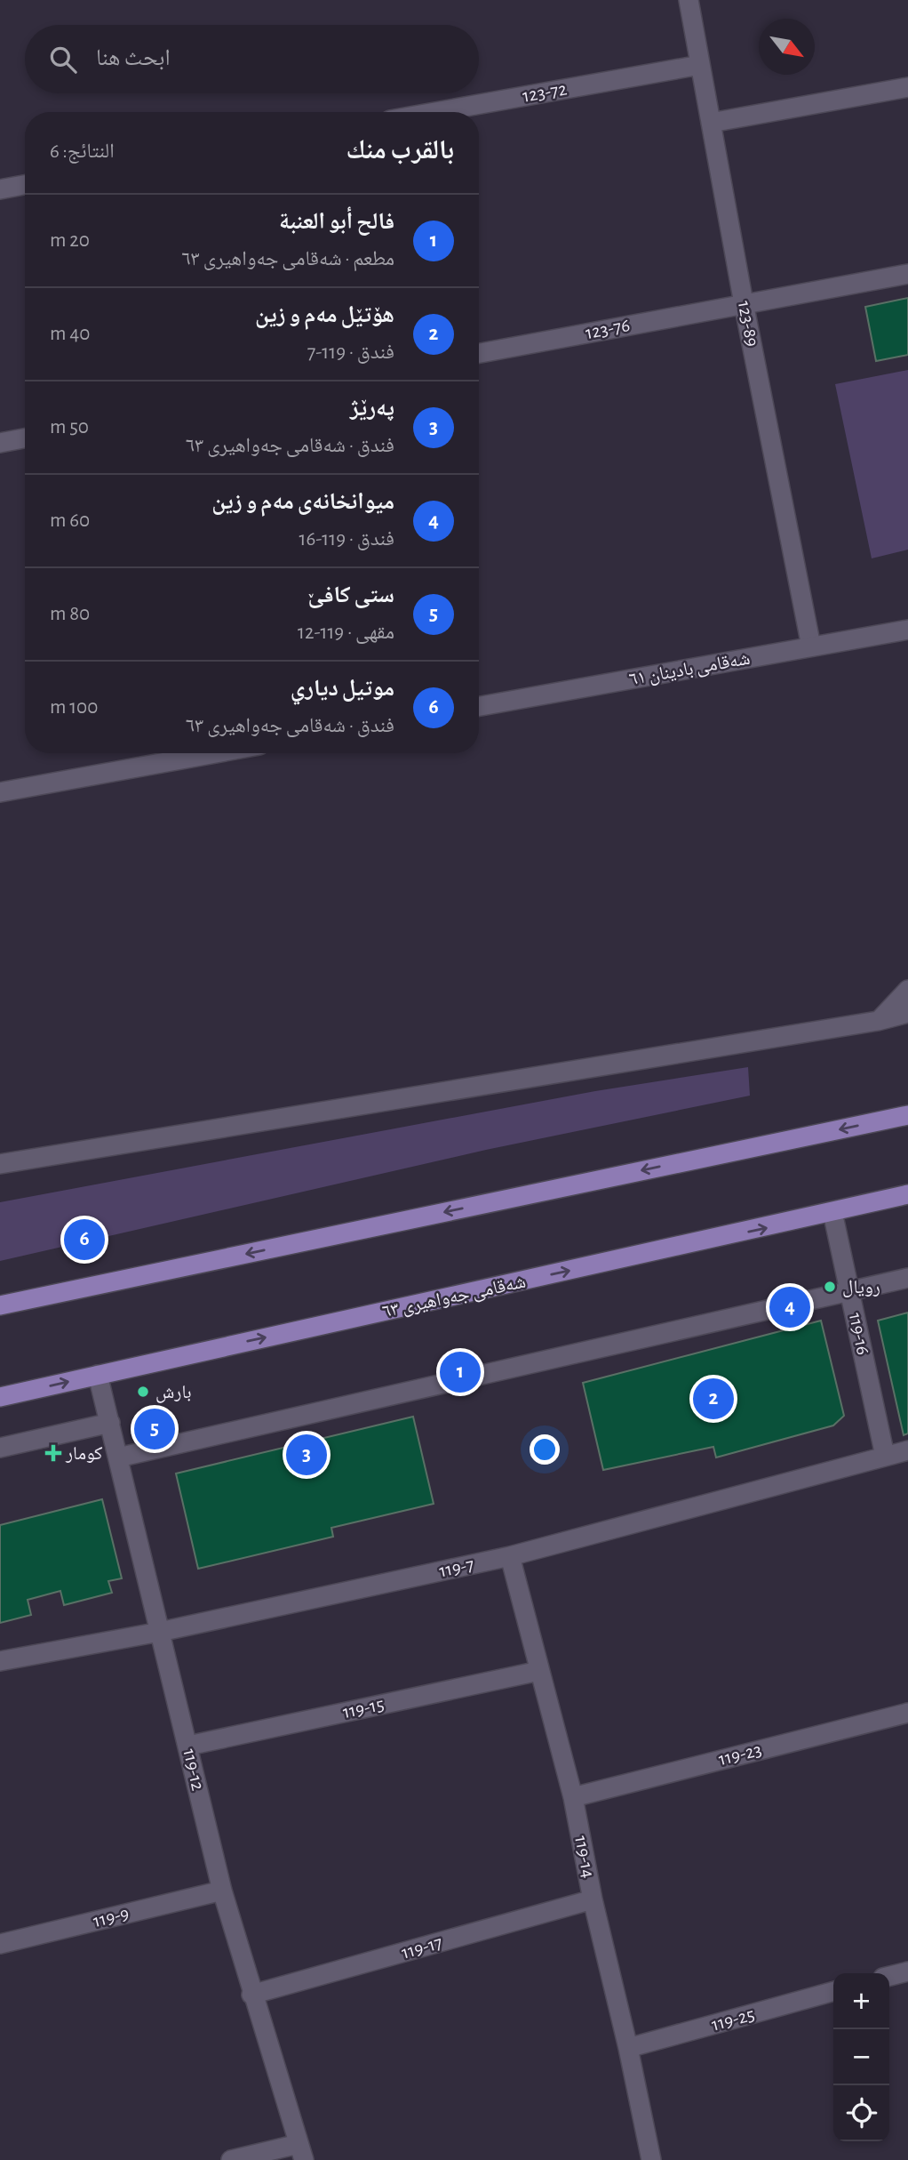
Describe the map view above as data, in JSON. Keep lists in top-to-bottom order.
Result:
{
  "streets": {
    "main road": ["شەقامی جەواهیری ٦٣"],
    "street": [
      "123-72",
      "123-89",
      "123-76",
      "شەقامی بادینان ٦١",
      "119-16",
      "119-7",
      "119-15",
      "119-23",
      "119-12",
      "119-14",
      "119-9",
      "119-17",
      "119-25"
    ]
  },
  "crossings": [
    ["123-72", "123-89"],
    ["123-89", "123-76"],
    ["123-89", "شەقامی بادینان ٦١"],
    ["شەقامی جەواهیری ٦٣", "119-16"],
    ["شەقامی جەواهیری ٦٣", "119-12"],
    ["119-16", "119-7"],
    ["119-7", "119-12"],
    ["119-7", "119-14"],
    ["119-15", "119-12"],
    ["119-15", "119-14"],
    ["119-23", "119-14"],
    ["119-12", "119-9"],
    ["119-12", "119-17"],
    ["119-14", "119-17"],
    ["119-14", "119-25"]
  ],
  "places": {
    "other": ["رویال", "بارش"],
    "health": ["کومار"]
  },
  "north": "bottom right",
  "page": {
    "search": "ابحث هنا",
    "heading": ["بالقرب منك", "النتائج: 6"],
    "list": [
      {
        "mark": "1",
        "name": "فالح أبو العنبة",
        "note": "مطعم · شەقامی جەواهیری ٦٣",
        "value": "20 m"
      },
      {
        "mark": "2",
        "name": "هۆتێل مەم و زین",
        "note": "فندق · 119-7",
        "value": "40 m"
      },
      {
        "mark": "3",
        "name": "پەرێژ",
        "note": "فندق · شەقامی جەواهیری ٦٣",
        "value": "50 m"
      },
      {
        "mark": "4",
        "name": "میوانخانەی مەم و زین",
        "note": "فندق · 119-16",
        "value": "60 m"
      },
      {
        "mark": "5",
        "name": "ستی کافێ",
        "note": "مقهى · 119-12",
        "value": "80 m"
      },
      {
        "mark": "6",
        "name": "موتيل دياري",
        "note": "فندق · شەقامی جەواهیری ٦٣",
        "value": "100 m"
      }
    ],
    "pins": [
      "6",
      "4",
      "1",
      "2",
      "5",
      "3"
    ],
    "map_buttons": ["+", "−"]
  }
}
